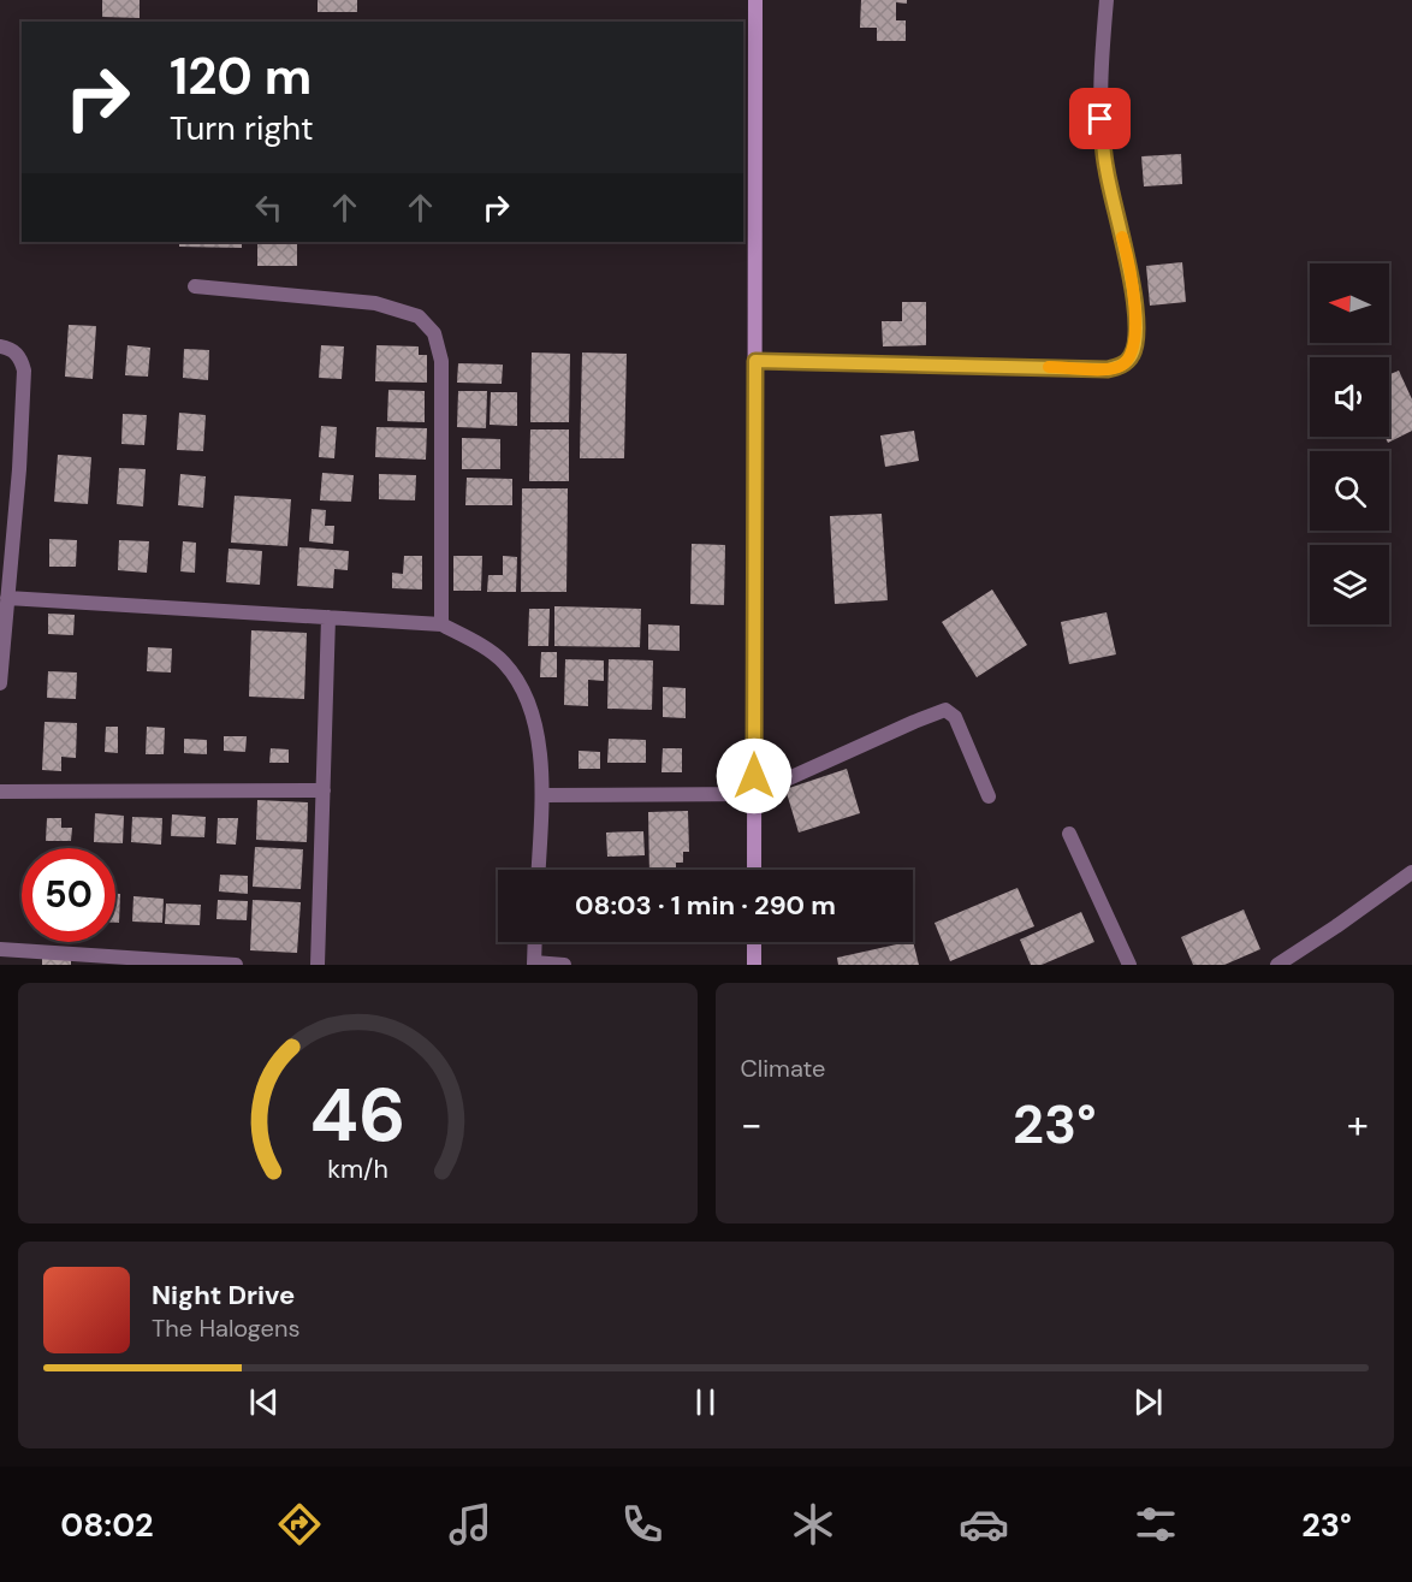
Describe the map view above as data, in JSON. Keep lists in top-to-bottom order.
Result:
{
  "north": "left",
  "page": {
    "turn": ["120 m", "Turn right"],
    "limit": "50",
    "trip": "08:03 · 1 min · 290 m",
    "tile": "Climate",
    "heat": ["−", "23°", "+"],
    "song": ["Night Drive", "The Halogens"],
    "tabs": ["08:02", "23°"],
    "gauge": ["46", "km/h"]
  }
}
